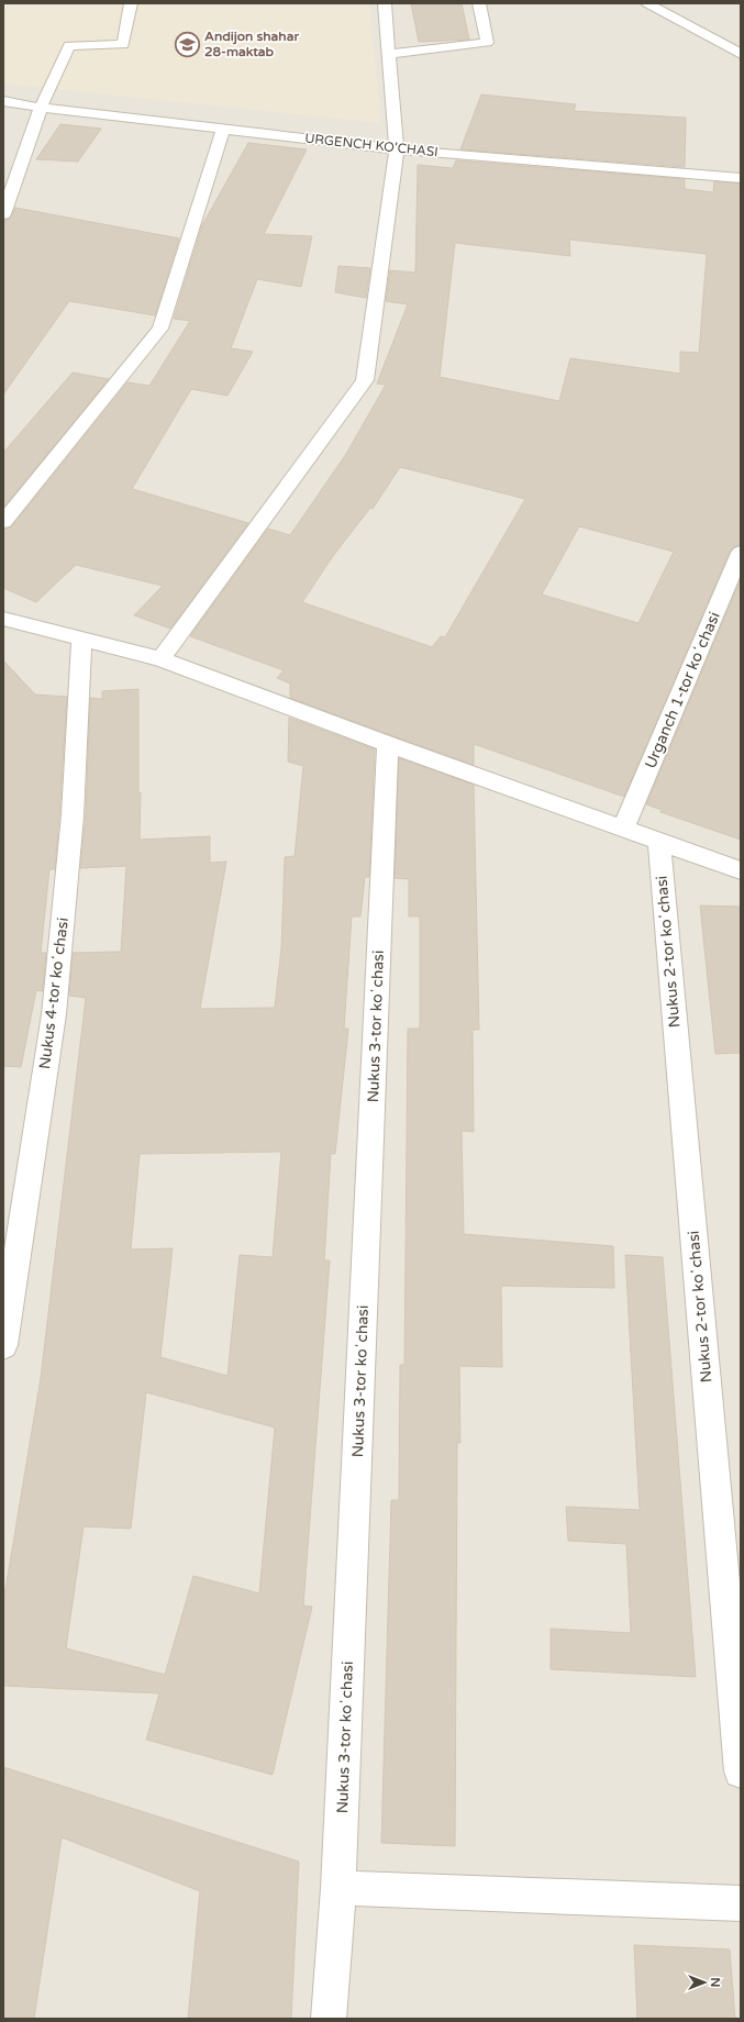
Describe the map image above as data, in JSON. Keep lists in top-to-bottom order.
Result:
{
  "streets": {
    "street": [
      "URGENCH KO'CHASI",
      "Urganch 1-tor koʻchasi",
      "Nukus 2-tor koʻchasi",
      "Nukus 4-tor koʻchasi",
      "Nukus 3-tor koʻchasi"
    ]
  },
  "places": {
    "school or university": ["Andijon shahar 28-maktab"]
  },
  "north": "right"
}
